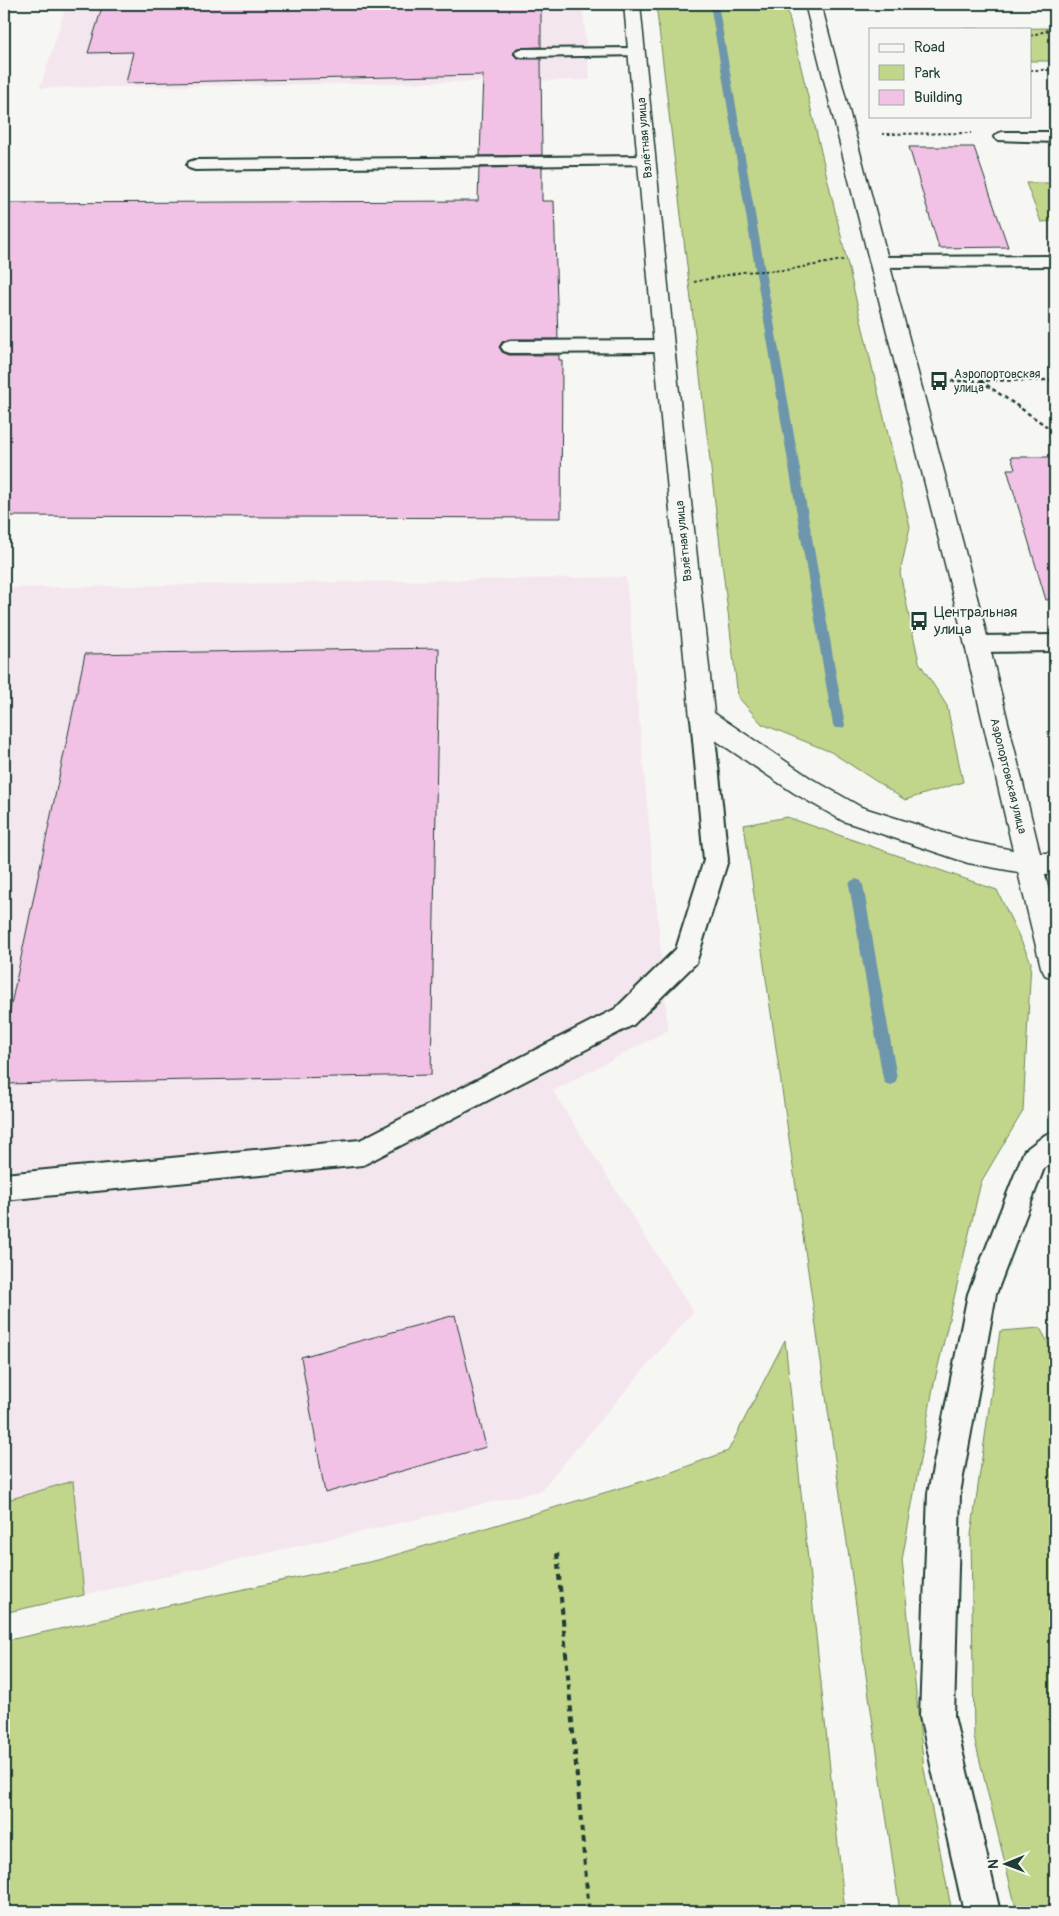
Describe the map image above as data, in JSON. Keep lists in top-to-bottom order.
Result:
{
  "streets": {
    "street": ["Взлётная улица", "Аэропортовская улица"]
  },
  "places": {
    "bus stop": ["Аэропортовская улица", "Центральная улица"]
  },
  "legend": ["Road", "Park", "Building"],
  "north": "left"
}
